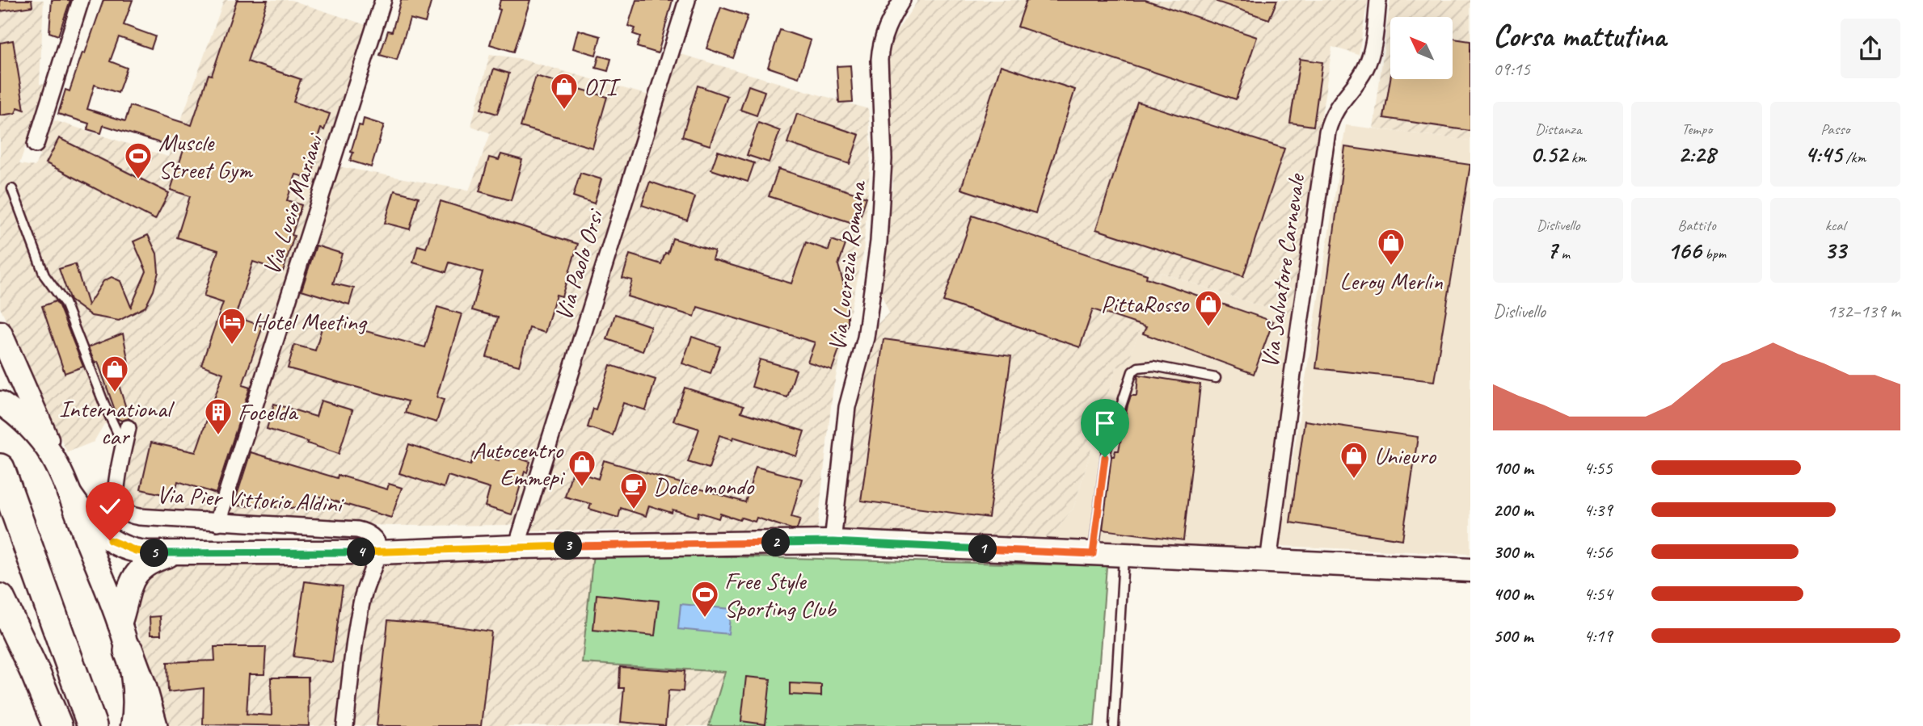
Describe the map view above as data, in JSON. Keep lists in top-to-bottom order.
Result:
{
  "streets": {
    "street": [
      "Via Lucio Mariani",
      "Via Paolo Orsi",
      "Via Lucrezia Romana",
      "Via Salvatore Carnevale",
      "Via Pier Vittorio Aldini"
    ]
  },
  "crossings": [
    ["Via Lucio Mariani", "Via Pier Vittorio Aldini"]
  ],
  "places": {
    "shop": [
      "OTI",
      "Leroy Merlin",
      "PittaRosso",
      "International car",
      "Unieuro",
      "Autocentro Emmepi"
    ],
    "sports": ["Muscle Street Gym", "Free Style Sporting Club"],
    "hotel": ["Hotel Meeting"],
    "building": ["Focelda"],
    "cafe": ["Dolce mondo"]
  },
  "north": "top left",
  "page": {
    "heading": ["Corsa mattutina", "09:15"],
    "stats": [
      ["Distanza", "0.52 km"],
      ["Tempo", "2:28"],
      ["Passo", "4:45 /km"],
      ["Dislivello", "7 m"],
      ["Battito", "166 bpm"],
      ["kcal", "33"]
    ],
    "chart": ["Dislivello", "132–139 m"],
    "list": [
      {
        "name": "100 m",
        "note": "4:55"
      },
      {
        "name": "200 m",
        "note": "4:39"
      },
      {
        "name": "300 m",
        "note": "4:56"
      },
      {
        "name": "400 m",
        "note": "4:54"
      },
      {
        "name": "500 m",
        "note": "4:19"
      }
    ],
    "pins": [
      "2",
      "3",
      "1",
      "4",
      "5"
    ]
  }
}
